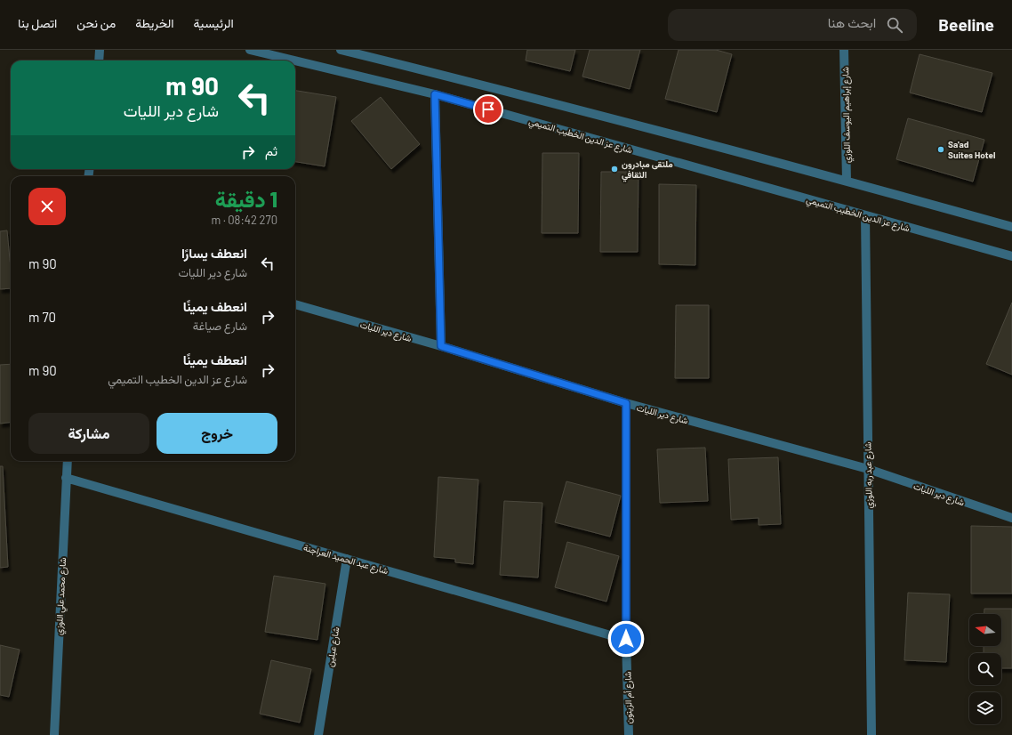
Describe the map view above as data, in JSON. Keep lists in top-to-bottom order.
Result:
{
  "streets": {
    "street": [
      "شارع إبراهيم اليوسف اللوزي",
      "شارع عز الدين الخطيب التميمي",
      "شارع دير الليات",
      "شارع عبد ربه اللوزي",
      "شارع عبد الحميد العراجنة",
      "شارع محمد علي اللوزي",
      "شارع عبلين",
      "شارع أم الزيتون"
    ]
  },
  "crossings": [
    ["شارع عز الدين الخطيب التميمي", "شارع عبد ربه اللوزي"],
    ["شارع دير الليات", "شارع عبد ربه اللوزي"],
    ["شارع دير الليات", "شارع أم الزيتون"],
    ["شارع عبد الحميد العراجنة", "شارع محمد علي اللوزي"],
    ["شارع عبد الحميد العراجنة", "شارع عبلين"],
    ["شارع عبد الحميد العراجنة", "شارع أم الزيتون"]
  ],
  "places": ["Sa'ad Suites Hotel", "ملتقى مبادرون الثقافي"],
  "north": "left",
  "page": {
    "header": "Beeline",
    "search": "ابحث هنا",
    "nav": [
      "الرئيسية",
      "الخريطة",
      "من نحن",
      "اتصل بنا"
    ],
    "turn": ["90 m", "شارع دير الليات"],
    "then": "ثم",
    "heading": ["1 دقيقة", "270 m · 08:42"],
    "list": [
      {
        "name": "انعطف يسارًا",
        "note": "شارع دير الليات",
        "value": "90 m"
      },
      {
        "name": "انعطف يمينًا",
        "note": "شارع صياغة",
        "value": "70 m"
      },
      {
        "name": "انعطف يمينًا",
        "note": "شارع عز الدين الخطيب التميمي",
        "value": "90 m"
      }
    ],
    "buttons": ["خروج", "مشاركة"]
  }
}
